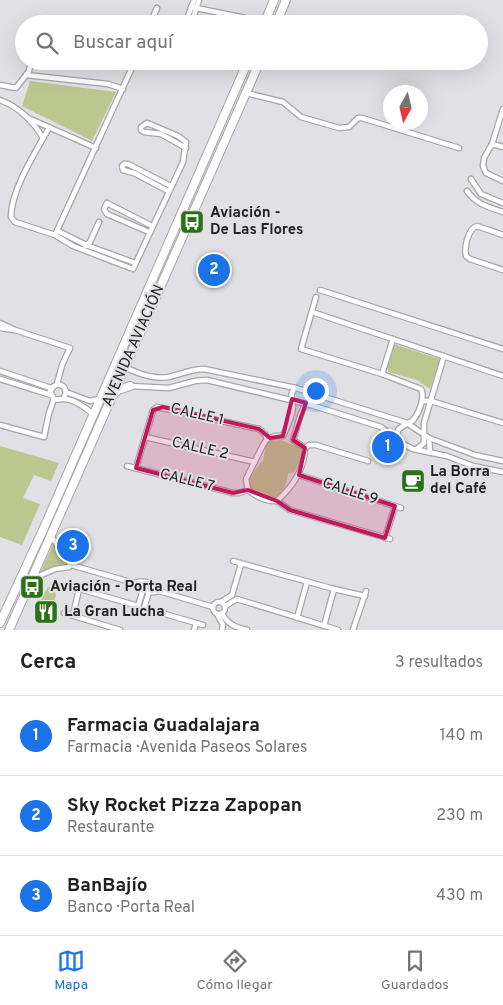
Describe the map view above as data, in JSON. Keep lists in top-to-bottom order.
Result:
{
  "streets": {
    "main road": ["AVENIDA AVIACIÓN"],
    "street": [
      "CALLE 1",
      "CALLE 2",
      "CALLE 7",
      "CALLE 9"
    ]
  },
  "crossings": [
    ["CALLE 1", "CALLE 2"],
    ["CALLE 1", "CALLE 7"]
  ],
  "places": {
    "bus stop": ["Aviación - De Las Flores", "Aviación - Porta Real"],
    "cafe": ["La Borra del Café"],
    "restaurant": ["La Gran Lucha"]
  },
  "north": "bottom",
  "page": {
    "search": "Buscar aquí",
    "pins": ["2", "1", "3"],
    "heading": ["Cerca", "3 resultados"],
    "list": [
      {
        "mark": "1",
        "name": "Farmacia Guadalajara",
        "note": "Farmacia · Avenida Paseos Solares",
        "value": "140 m"
      },
      {
        "mark": "2",
        "name": "Sky Rocket Pizza Zapopan",
        "note": "Restaurante",
        "value": "230 m"
      },
      {
        "mark": "3",
        "name": "BanBajío",
        "note": "Banco · Porta Real",
        "value": "430 m"
      }
    ],
    "nav": ["Mapa", "Cómo llegar", "Guardados"]
  }
}
